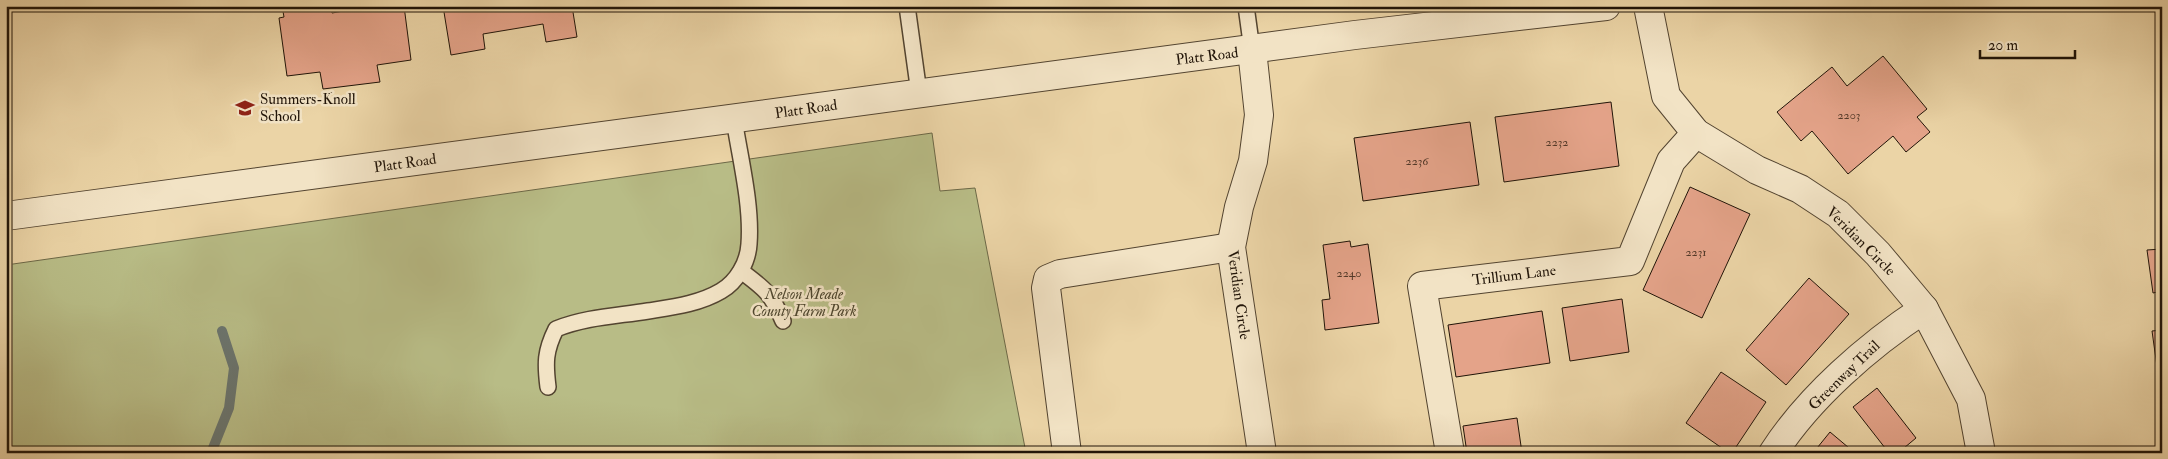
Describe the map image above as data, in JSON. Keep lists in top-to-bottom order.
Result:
{
  "streets": {
    "street": [
      "Platt Road",
      "Veridian Circle",
      "Trillium Lane",
      "Greenway Trail"
    ]
  },
  "crossings": [
    ["Platt Road", "Veridian Circle"],
    ["Veridian Circle", "Trillium Lane"],
    ["Veridian Circle", "Greenway Trail"]
  ],
  "parks": ["Nelson Meade County Farm Park"],
  "places": {
    "school or university": ["Summers-Knoll School"]
  },
  "house_numbers": [
    "2203",
    "2232",
    "2236",
    "2231",
    "2240"
  ],
  "scale_bar": "20 m"
}
